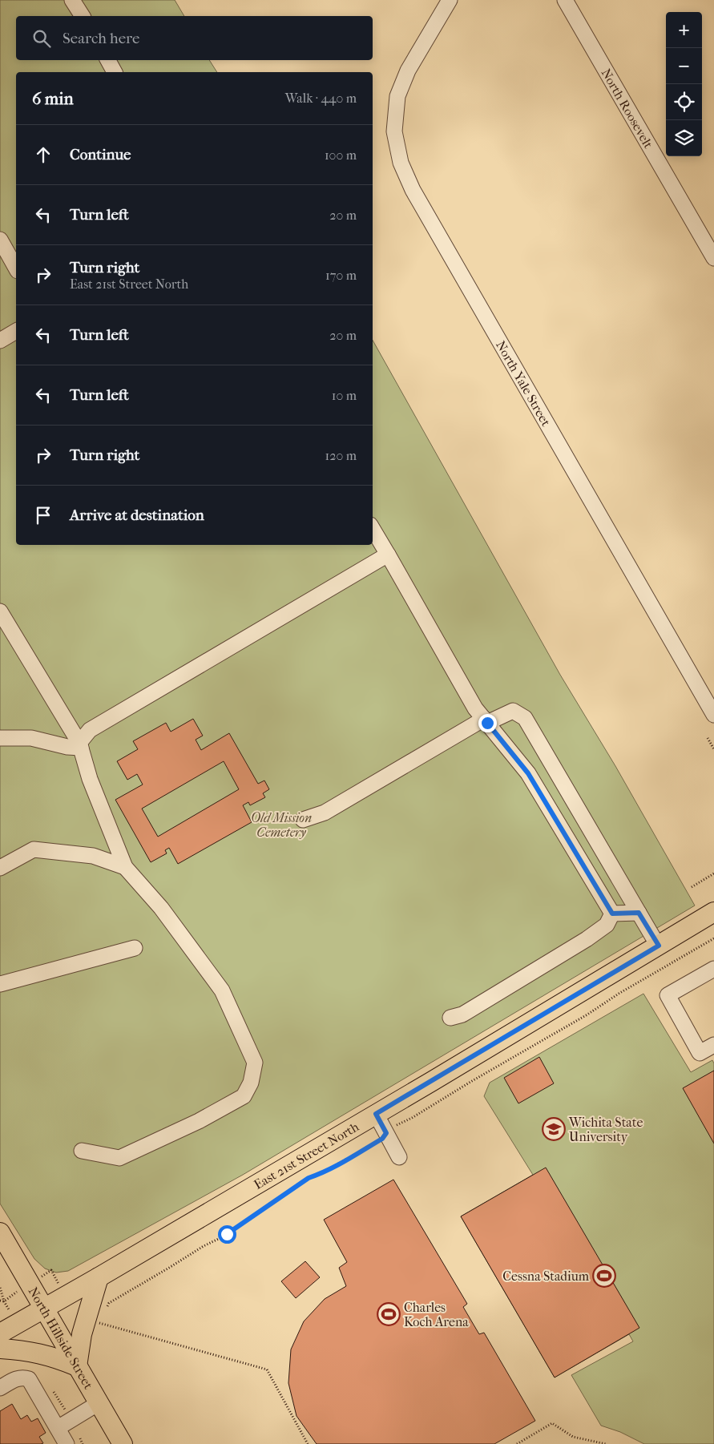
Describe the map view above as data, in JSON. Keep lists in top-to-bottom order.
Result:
{
  "streets": {
    "main road": ["East 21st Street North", "North Hillside Street"],
    "street": ["North Roosevelt", "North Yale Street"]
  },
  "crossings": [
    ["East 21st Street North", "North Hillside Street"]
  ],
  "parks": ["Old Mission Cemetery"],
  "places": {
    "school or university": ["Wichita State University"],
    "sports": ["Cessna Stadium", "Charles Koch Arena"]
  },
  "page": {
    "map_buttons": ["+", "−"],
    "search": "Search here",
    "heading": ["6 min", "Walk · 440 m"],
    "list": [
      ["Continue", "100 m"],
      ["Turn left", "20 m"],
      ["Turn right", "East 21st Street North", "170 m"],
      ["Turn left", "20 m"],
      ["Turn left", "10 m"],
      ["Turn right", "120 m"],
      "Arrive at destination"
    ]
  }
}
